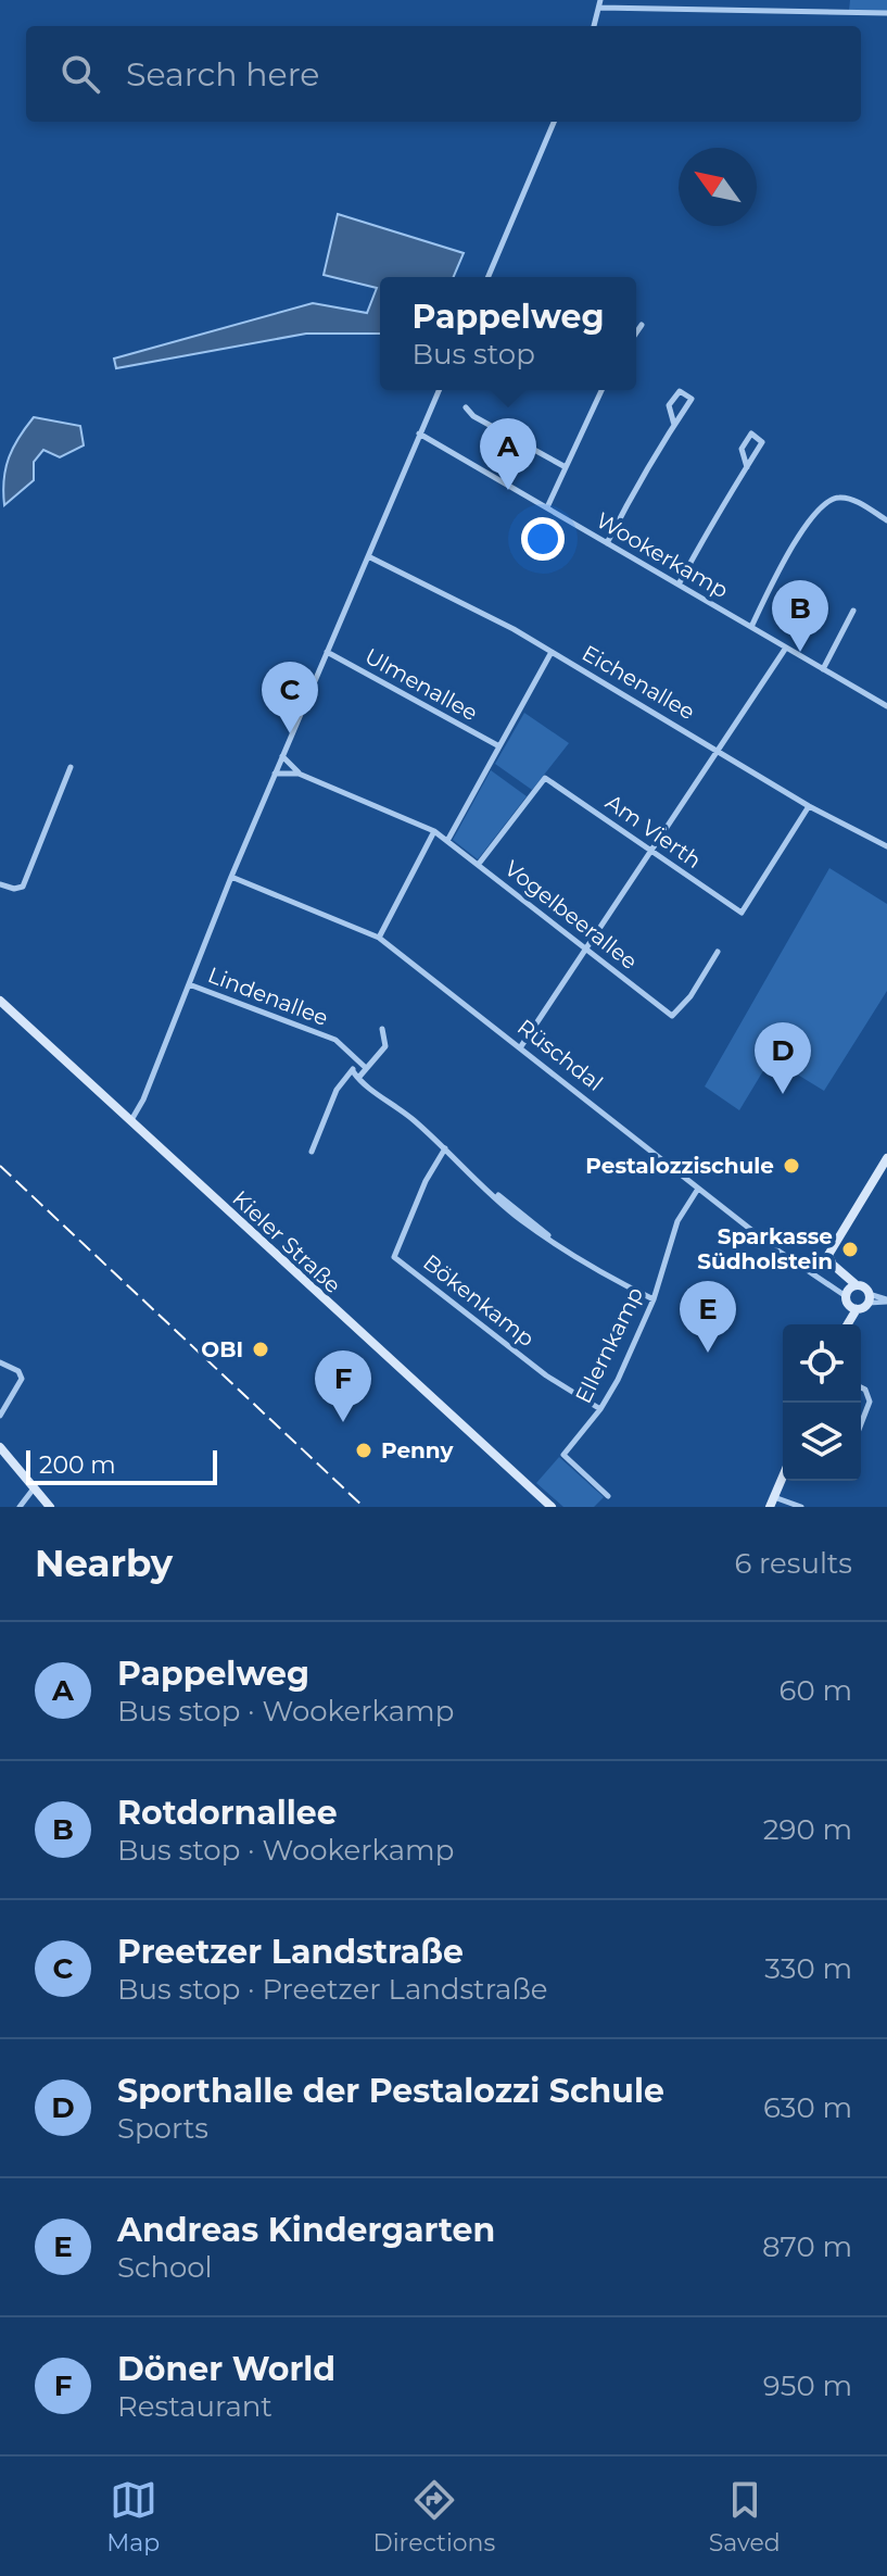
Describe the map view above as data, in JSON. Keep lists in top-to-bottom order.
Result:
{
  "streets": {
    "main road": ["Kieler Straße"],
    "street": [
      "Wookerkamp",
      "Eichenallee",
      "Ulmenallee",
      "Am Vierth",
      "Vogelbeerallee",
      "Lindenallee",
      "Rüschdal",
      "Bökenkamp",
      "Ellernkamp"
    ]
  },
  "crossings": [
    ["Eichenallee", "Am Vierth"],
    ["Am Vierth", "Vogelbeerallee"],
    ["Rüschdal", "Ellernkamp"],
    ["Bökenkamp", "Ellernkamp"]
  ],
  "places": [
    "Pestalozzischule",
    "Sparkasse Südholstein",
    "OBI",
    "Penny"
  ],
  "scale_bar": "200 m",
  "north": "top left",
  "page": {
    "search": "Search here",
    "popup": ["Pappelweg", "Bus stop"],
    "pins": [
      "A",
      "B",
      "C",
      "D",
      "E",
      "F"
    ],
    "scale": "200 m",
    "heading": ["Nearby", "6 results"],
    "list": [
      {
        "mark": "A",
        "name": "Pappelweg",
        "note": "Bus stop · Wookerkamp",
        "value": "60 m"
      },
      {
        "mark": "B",
        "name": "Rotdornallee",
        "note": "Bus stop · Wookerkamp",
        "value": "290 m"
      },
      {
        "mark": "C",
        "name": "Preetzer Landstraße",
        "note": "Bus stop · Preetzer Landstraße",
        "value": "330 m"
      },
      {
        "mark": "D",
        "name": "Sporthalle der Pestalozzi Schule",
        "note": "Sports",
        "value": "630 m"
      },
      {
        "mark": "E",
        "name": "Andreas Kindergarten",
        "note": "School",
        "value": "870 m"
      },
      {
        "mark": "F",
        "name": "Döner World",
        "note": "Restaurant",
        "value": "950 m"
      }
    ],
    "nav": ["Map", "Directions", "Saved"]
  }
}
